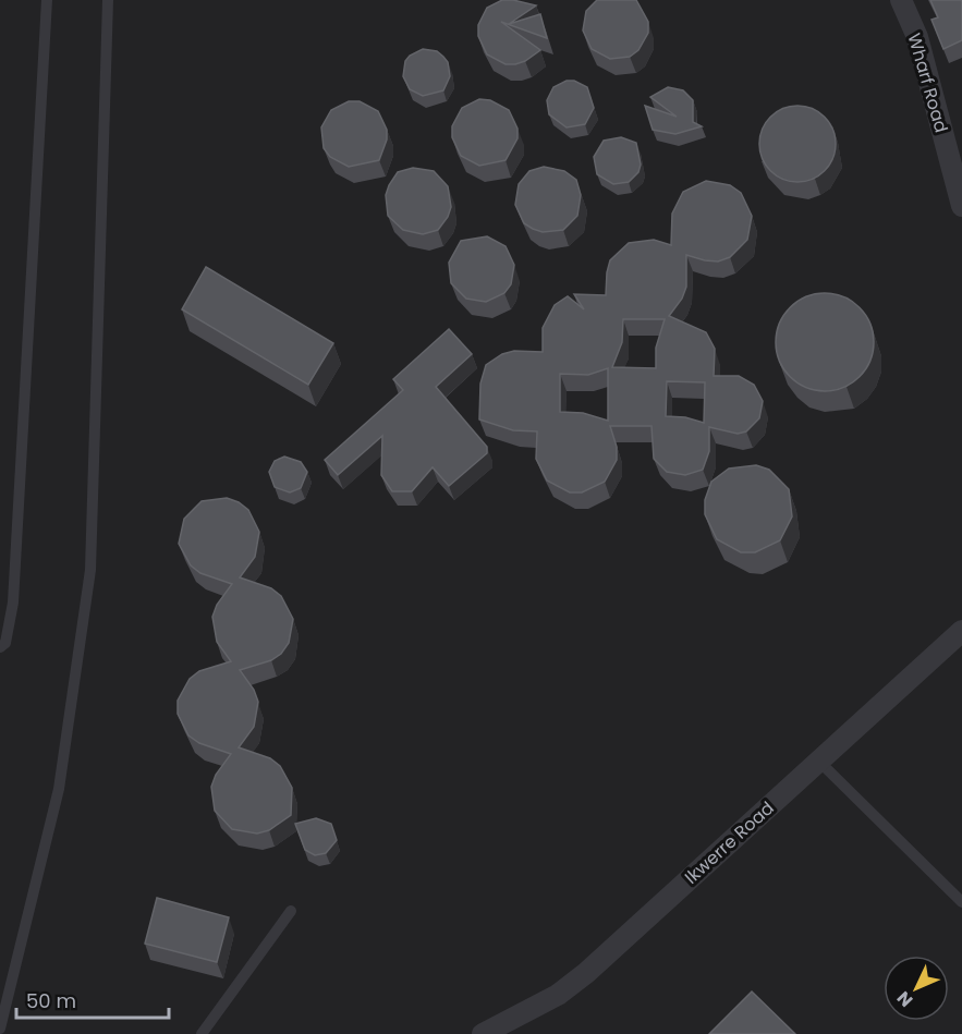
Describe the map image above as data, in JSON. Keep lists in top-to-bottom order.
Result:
{
  "streets": {
    "street": ["Wharf Road", "Ikwerre Road"]
  },
  "scale_bar": "50 m",
  "north": "bottom left"
}
